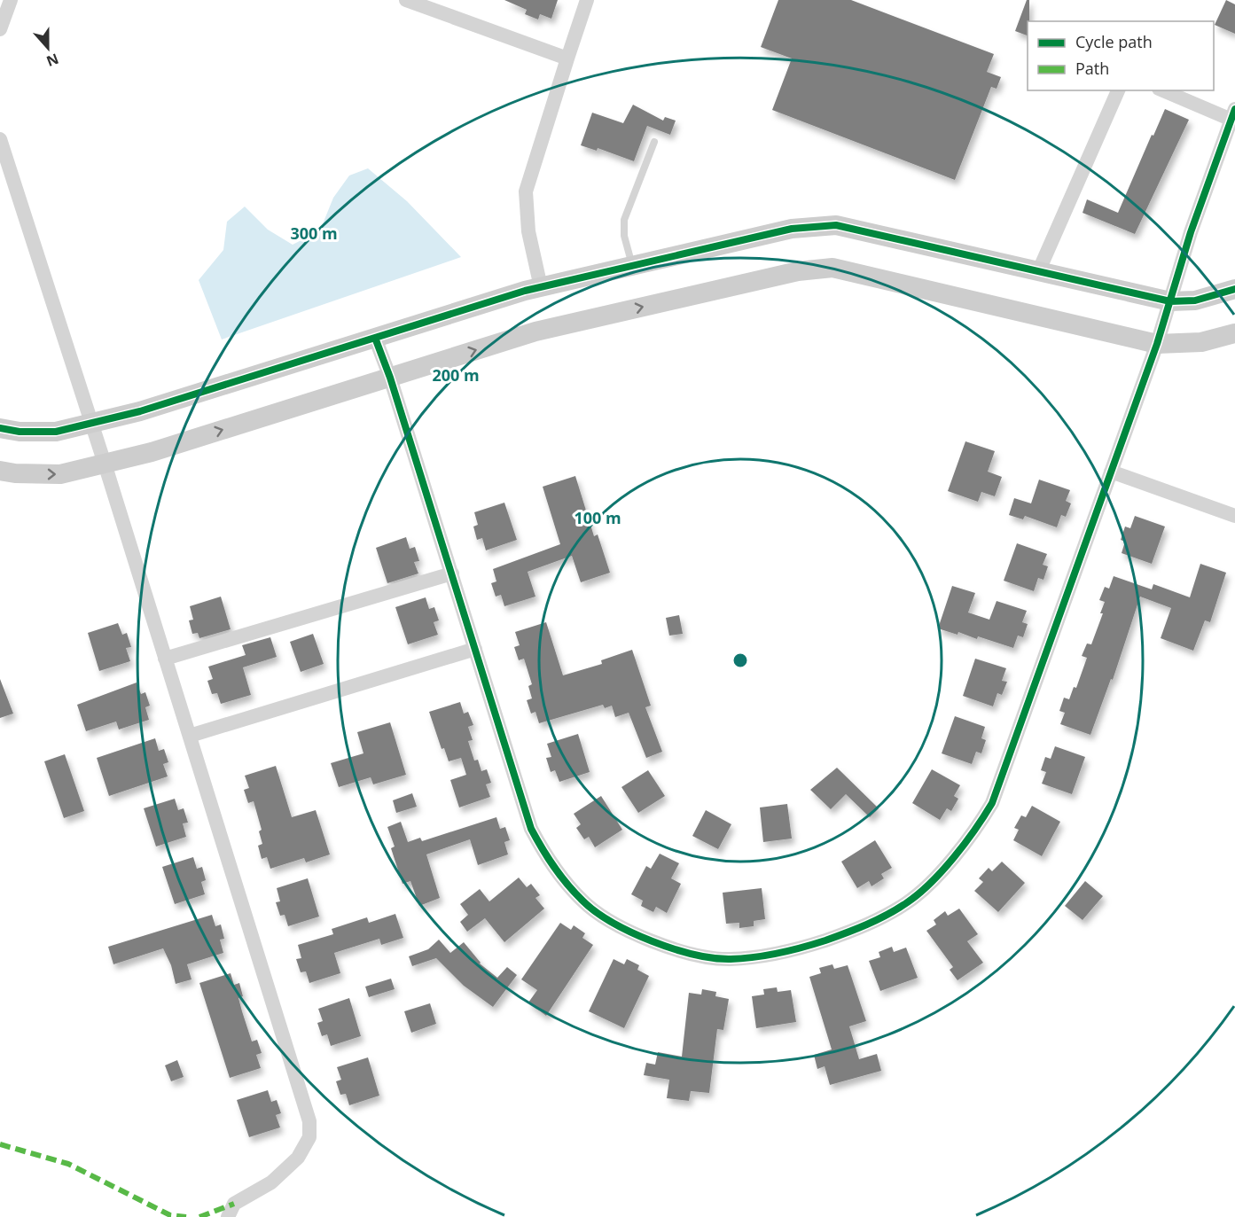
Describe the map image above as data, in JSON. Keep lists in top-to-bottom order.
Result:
{
  "legend": ["Cycle path", "Path"],
  "north": "bottom",
  "rings": ["300 m", "200 m", "100 m"]
}
